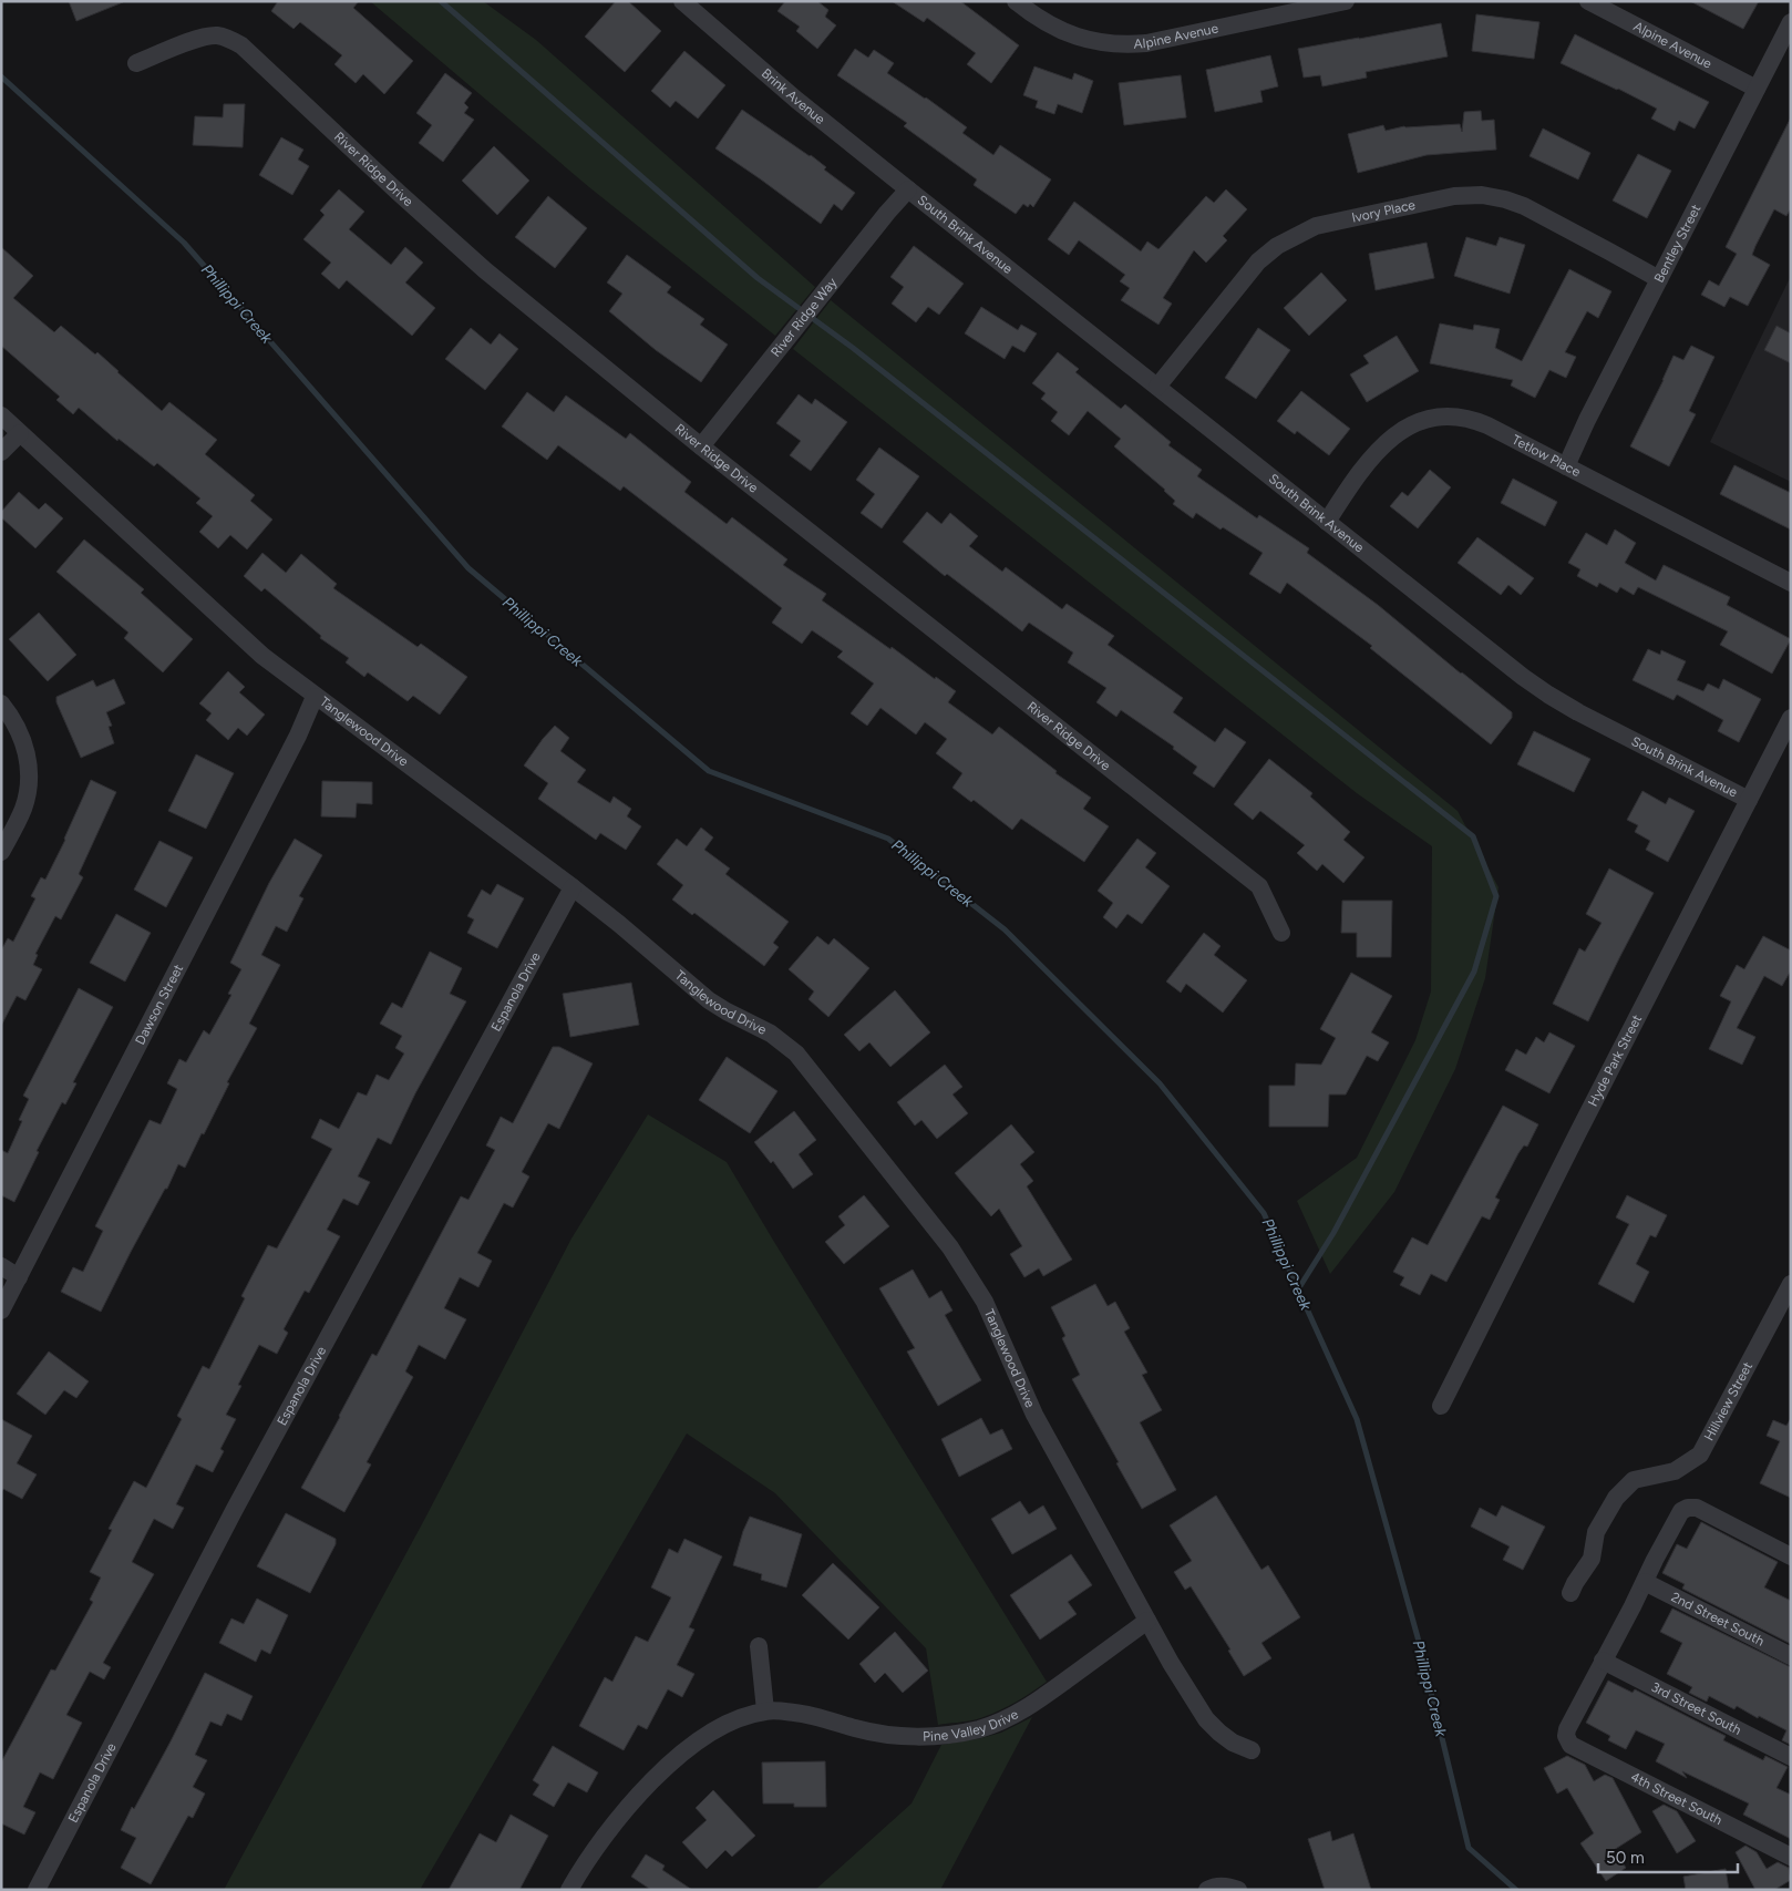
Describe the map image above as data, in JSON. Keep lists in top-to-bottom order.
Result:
{
  "streets": {
    "street": [
      "Alpine Avenue",
      "Brink Avenue",
      "River Ridge Drive",
      "Ivory Place",
      "South Brink Avenue",
      "Bentley Street",
      "River Ridge Way",
      "Tetlow Place",
      "Tanglewood Drive",
      "Espanola Drive",
      "Dawson Street",
      "Hyde Park Street",
      "Hillview Street",
      "2nd Street South",
      "3rd Street South",
      "Pine Valley Drive",
      "4th Street South"
    ]
  },
  "crossings": [
    ["Alpine Avenue", "Bentley Street"],
    ["Brink Avenue", "South Brink Avenue"],
    ["Brink Avenue", "River Ridge Way"],
    ["River Ridge Drive", "River Ridge Way"],
    ["Ivory Place", "South Brink Avenue"],
    ["Ivory Place", "Bentley Street"],
    ["South Brink Avenue", "River Ridge Way"],
    ["South Brink Avenue", "Tetlow Place"],
    ["South Brink Avenue", "Hyde Park Street"],
    ["Bentley Street", "Tetlow Place"],
    ["Tanglewood Drive", "Espanola Drive"],
    ["Tanglewood Drive", "Dawson Street"],
    ["Tanglewood Drive", "Pine Valley Drive"],
    ["3rd Street South", "4th Street South"]
  ],
  "water": ["Phillippi Creek"],
  "scale_bar": "50 m"
}
